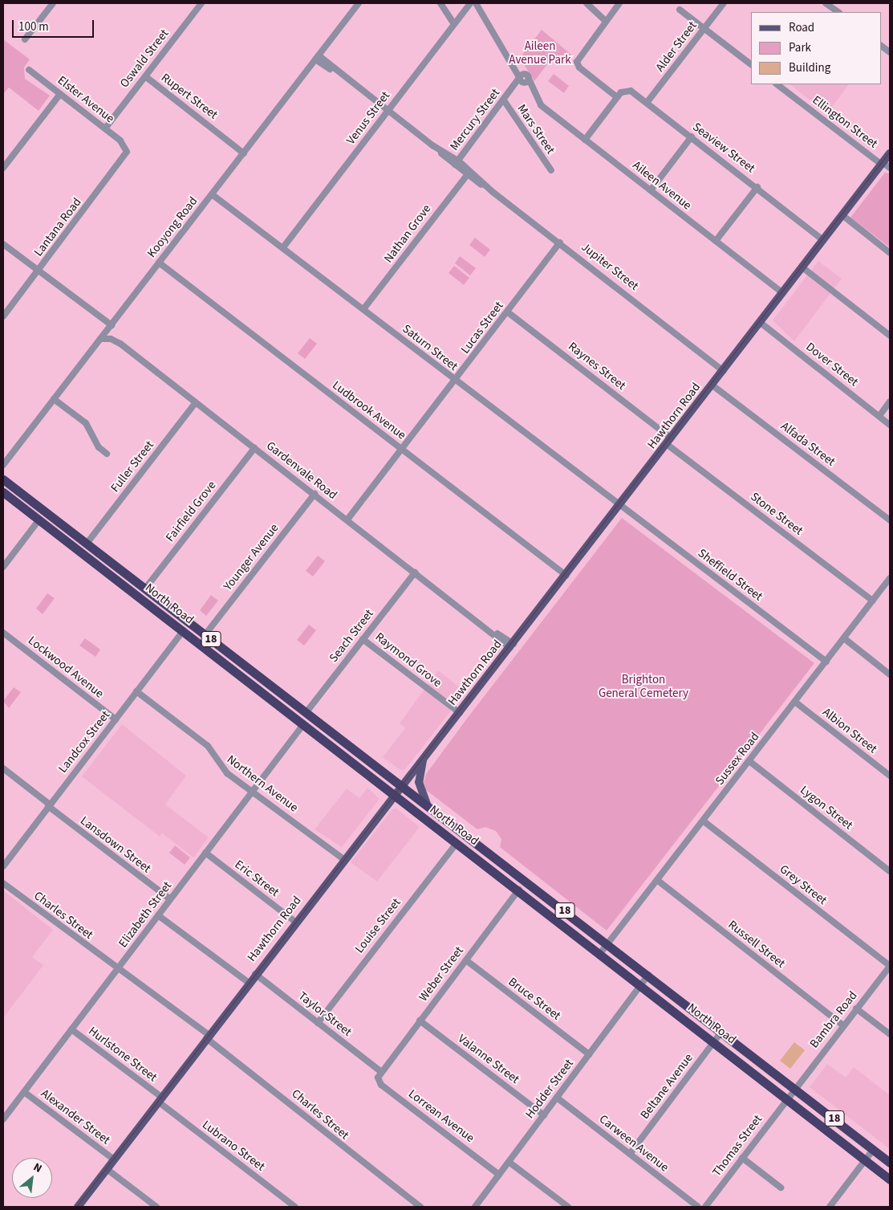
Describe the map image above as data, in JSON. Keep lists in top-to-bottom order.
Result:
{
  "streets": {
    "highway": ["North Road", "18"],
    "main road": ["Hawthorn Road"],
    "street": [
      "Alder Street",
      "Oswald Street",
      "Rupert Street",
      "Elster Avenue",
      "Venus Street",
      "Mercury Street",
      "Ellington Street",
      "Mars Street",
      "Seaview Street",
      "Aileen Avenue",
      "Lantana Road",
      "Kooyong Road",
      "Nathan Grove",
      "Jupiter Street",
      "Lucas Street",
      "Saturn Street",
      "Dover Street",
      "Raynes Street",
      "Ludbrook Avenue",
      "Alfada Street",
      "Fuller Street",
      "Gardenvale Road",
      "Fairfield Grove",
      "Stone Street",
      "Younger Avenue",
      "Sheffield Street",
      "Seach Street",
      "Raymond Grove",
      "Lockwood Avenue",
      "Albion Street",
      "Landcox Street",
      "Sussex Road",
      "Northern Avenue",
      "Lygon Street",
      "Lansdown Street",
      "Eric Street",
      "Grey Street",
      "Elizabeth Street",
      "Charles Street",
      "Louise Street",
      "Russell Street",
      "Weber Street",
      "Bruce Street",
      "Taylor Street",
      "Bambra Road",
      "Hurlstone Street",
      "Valanne Street",
      "Beltane Avenue",
      "Hodder Street",
      "Lorrean Avenue",
      "Alexander Street",
      "Carween Avenue",
      "Lubrano Street",
      "Thomas Street"
    ]
  },
  "crossings": [
    ["Alder Street", "Seaview Street"],
    ["Oswald Street", "Rupert Street"],
    ["Oswald Street", "Elster Avenue"],
    ["Rupert Street", "Kooyong Road"],
    ["Elster Avenue", "Lantana Road"],
    ["Venus Street", "Jupiter Street"],
    ["Venus Street", "Saturn Street"],
    ["Mercury Street", "Mars Street"],
    ["Mercury Street", "Aileen Avenue"],
    ["Mercury Street", "Jupiter Street"],
    ["Ellington Street", "Hawthorn Road"],
    ["Seaview Street", "Hawthorn Road"],
    ["Aileen Avenue", "Hawthorn Road"],
    ["Kooyong Road", "Jupiter Street"],
    ["Kooyong Road", "Saturn Street"],
    ["Kooyong Road", "Ludbrook Avenue"],
    ["Kooyong Road", "Gardenvale Road"],
    ["Nathan Grove", "Jupiter Street"],
    ["Nathan Grove", "Saturn Street"],
    ["Jupiter Street", "Lucas Street"],
    ["Jupiter Street", "Hawthorn Road"],
    ["Lucas Street", "Saturn Street"],
    ["Lucas Street", "Raynes Street"],
    ["Lucas Street", "Ludbrook Avenue"],
    ["Lucas Street", "Gardenvale Road"],
    ["Saturn Street", "Hawthorn Road"],
    ["Saturn Street", "Sheffield Street"],
    ["Dover Street", "Hawthorn Road"],
    ["Raynes Street", "Hawthorn Road"],
    ["Raynes Street", "Stone Street"],
    ["Ludbrook Avenue", "Hawthorn Road"],
    ["Hawthorn Road", "Alfada Street"],
    ["Hawthorn Road", "Gardenvale Road"],
    ["Hawthorn Road", "Stone Street"],
    ["Hawthorn Road", "Sheffield Street"],
    ["Hawthorn Road", "North Road"],
    ["Hawthorn Road", "Raymond Grove"],
    ["Hawthorn Road", "Northern Avenue"],
    ["Hawthorn Road", "Eric Street"],
    ["Hawthorn Road", "Charles Street"],
    ["Hawthorn Road", "Taylor Street"],
    ["Hawthorn Road", "Hurlstone Street"],
    ["Hawthorn Road", "Alexander Street"],
    ["Hawthorn Road", "Lubrano Street"],
    ["Fuller Street", "Gardenvale Road"],
    ["Fuller Street", "North Road"],
    ["Gardenvale Road", "Fairfield Grove"],
    ["Gardenvale Road", "Younger Avenue"],
    ["Gardenvale Road", "Seach Street"],
    ["Fairfield Grove", "North Road"],
    ["Stone Street", "Sussex Road"],
    ["Younger Avenue", "North Road"],
    ["Sheffield Street", "Sussex Road"],
    ["North Road", "Seach Street"],
    ["North Road", "Landcox Street"],
    ["North Road", "Sussex Road"],
    ["North Road", "Elizabeth Street"],
    ["North Road", "Louise Street"],
    ["North Road", "Weber Street"],
    ["North Road", "Bambra Road"],
    ["North Road", "Beltane Avenue"],
    ["North Road", "Hodder Street"],
    ["North Road", "Thomas Street"],
    ["Seach Street", "Raymond Grove"],
    ["Lockwood Avenue", "Landcox Street"],
    ["Albion Street", "Sussex Road"],
    ["Landcox Street", "Northern Avenue"],
    ["Landcox Street", "Lansdown Street"],
    ["Sussex Road", "Lygon Street"],
    ["Sussex Road", "Grey Street"],
    ["Sussex Road", "Russell Street"],
    ["Northern Avenue", "Elizabeth Street"],
    ["Lansdown Street", "Elizabeth Street"],
    ["Eric Street", "Elizabeth Street"],
    ["Grey Street", "Bambra Road"],
    ["Elizabeth Street", "Charles Street"],
    ["Elizabeth Street", "Hurlstone Street"],
    ["Elizabeth Street", "Alexander Street"],
    ["Louise Street", "Taylor Street"],
    ["Russell Street", "Bambra Road"],
    ["Weber Street", "Bruce Street"],
    ["Weber Street", "Taylor Street"],
    ["Weber Street", "Valanne Street"],
    ["Weber Street", "Lorrean Avenue"],
    ["Bruce Street", "Hodder Street"],
    ["Taylor Street", "Lorrean Avenue"],
    ["Bambra Road", "Thomas Street"],
    ["Hurlstone Street", "Lubrano Street"],
    ["Valanne Street", "Hodder Street"],
    ["Beltane Avenue", "Carween Avenue"],
    ["Hodder Street", "Lorrean Avenue"],
    ["Hodder Street", "Carween Avenue"]
  ],
  "parks": ["Aileen Avenue Park", "Brighton General Cemetery"],
  "legend": ["Road", "Park", "Building"],
  "scale_bar": "100 m",
  "north": "top right"
}
